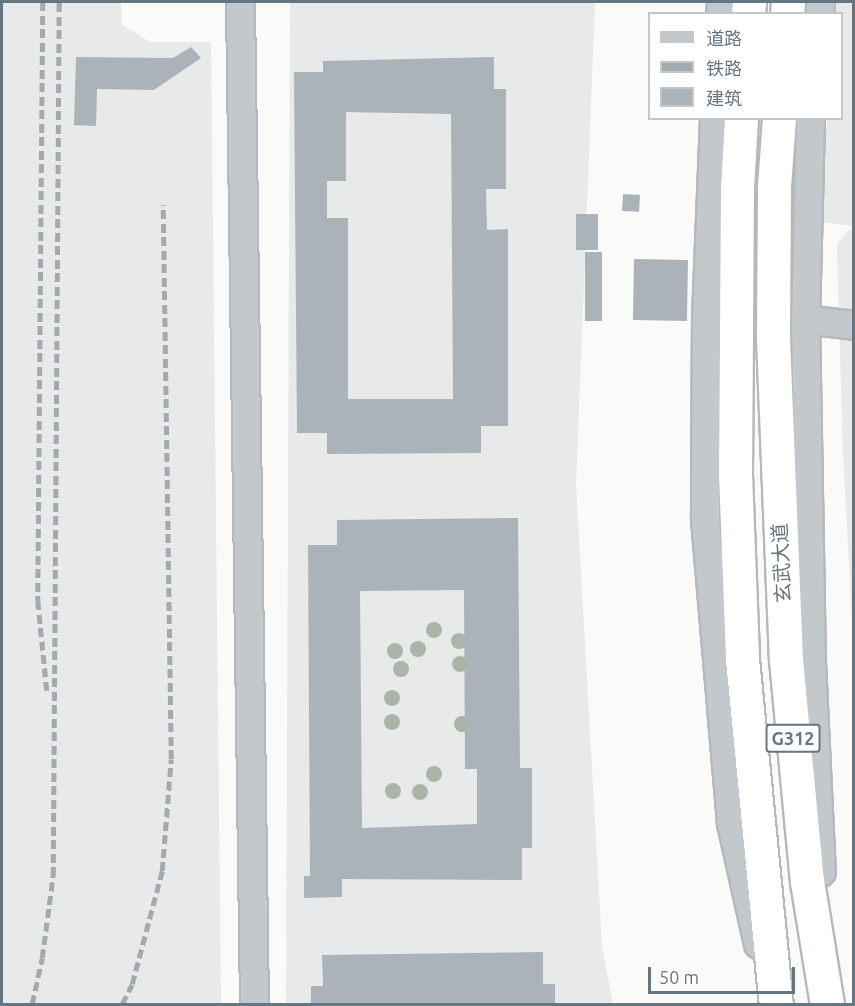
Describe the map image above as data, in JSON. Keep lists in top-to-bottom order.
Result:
{
  "streets": {
    "highway": ["玄武大道", "G312"]
  },
  "legend": ["道路", "铁路", "建筑"],
  "scale_bar": "50 m"
}
